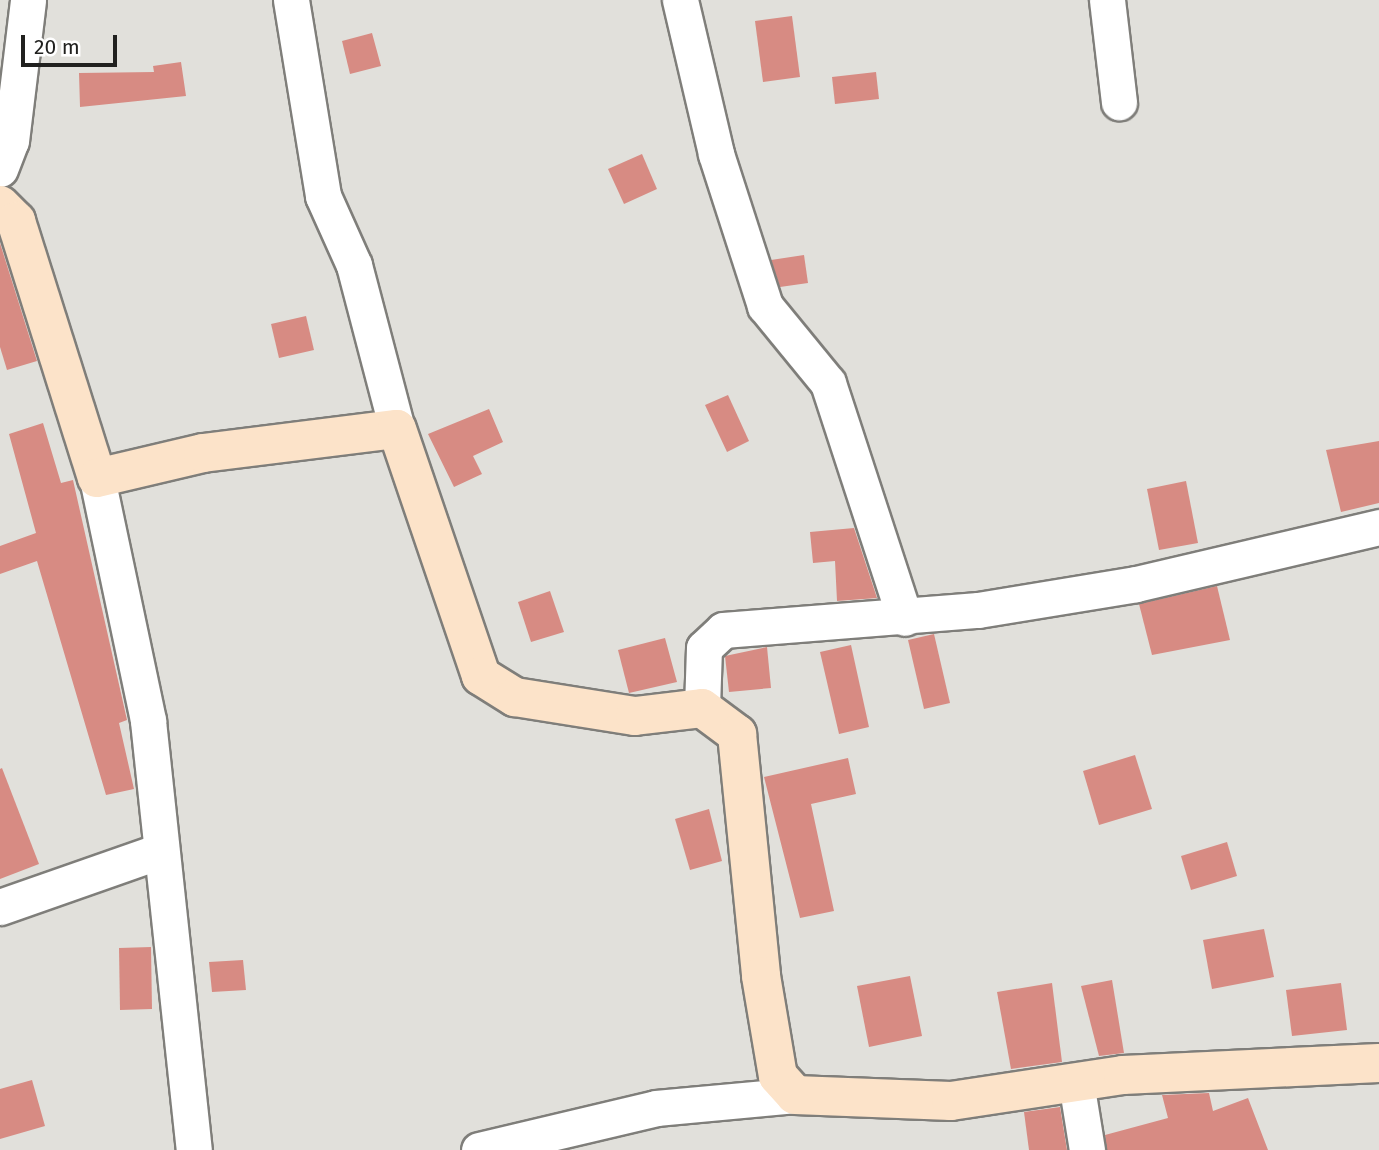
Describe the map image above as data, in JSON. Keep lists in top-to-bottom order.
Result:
{
  "scale_bar": "20 m"
}
